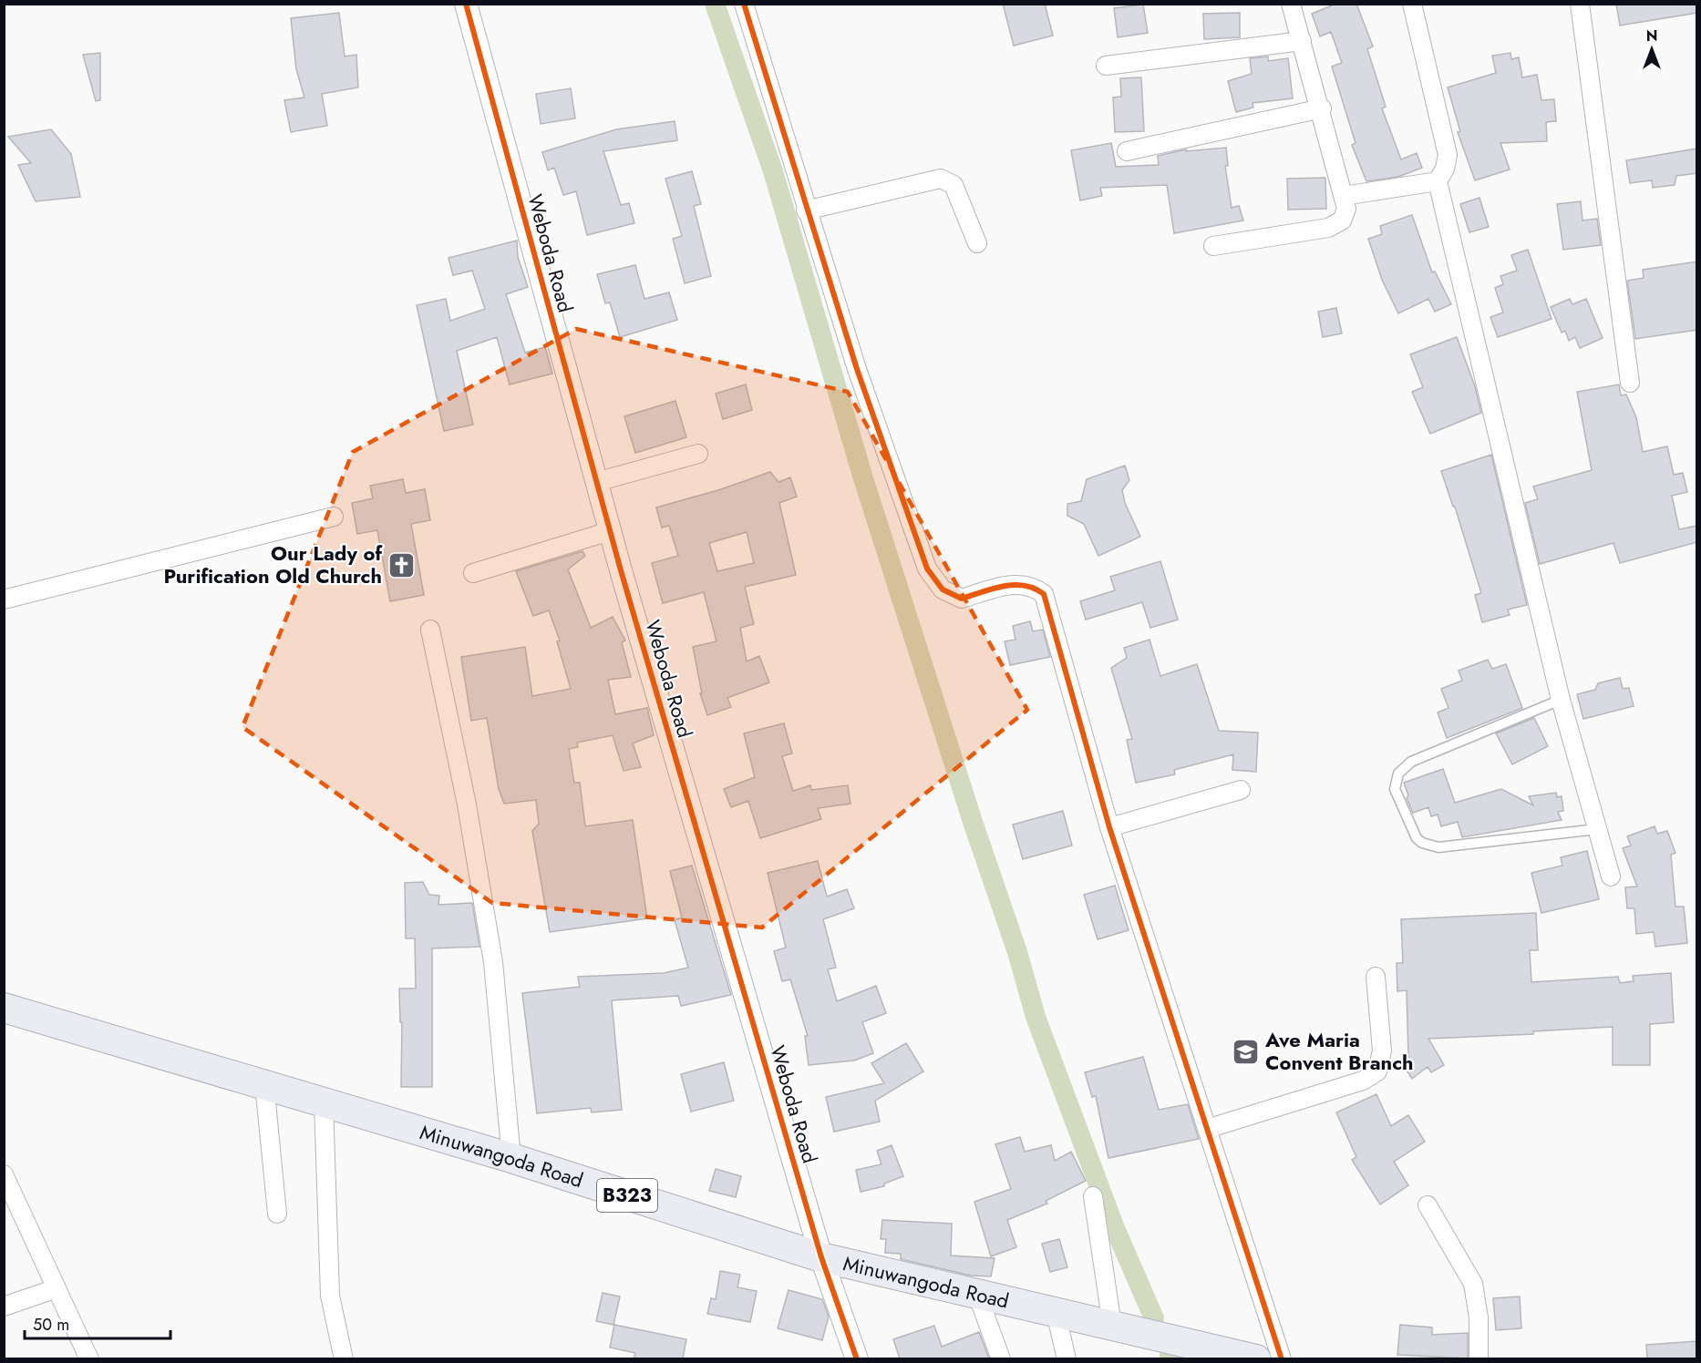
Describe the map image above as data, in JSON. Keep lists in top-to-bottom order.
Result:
{
  "streets": {
    "main road": ["Minuwangoda Road", "B323"],
    "street": ["Weboda Road"]
  },
  "crossings": [
    ["Weboda Road", "Minuwangoda Road"]
  ],
  "places": {
    "church": ["Our Lady of Purification Old Church"],
    "school or university": ["Ave Maria Convent Branch"]
  },
  "scale_bar": "50 m",
  "north": "top"
}
